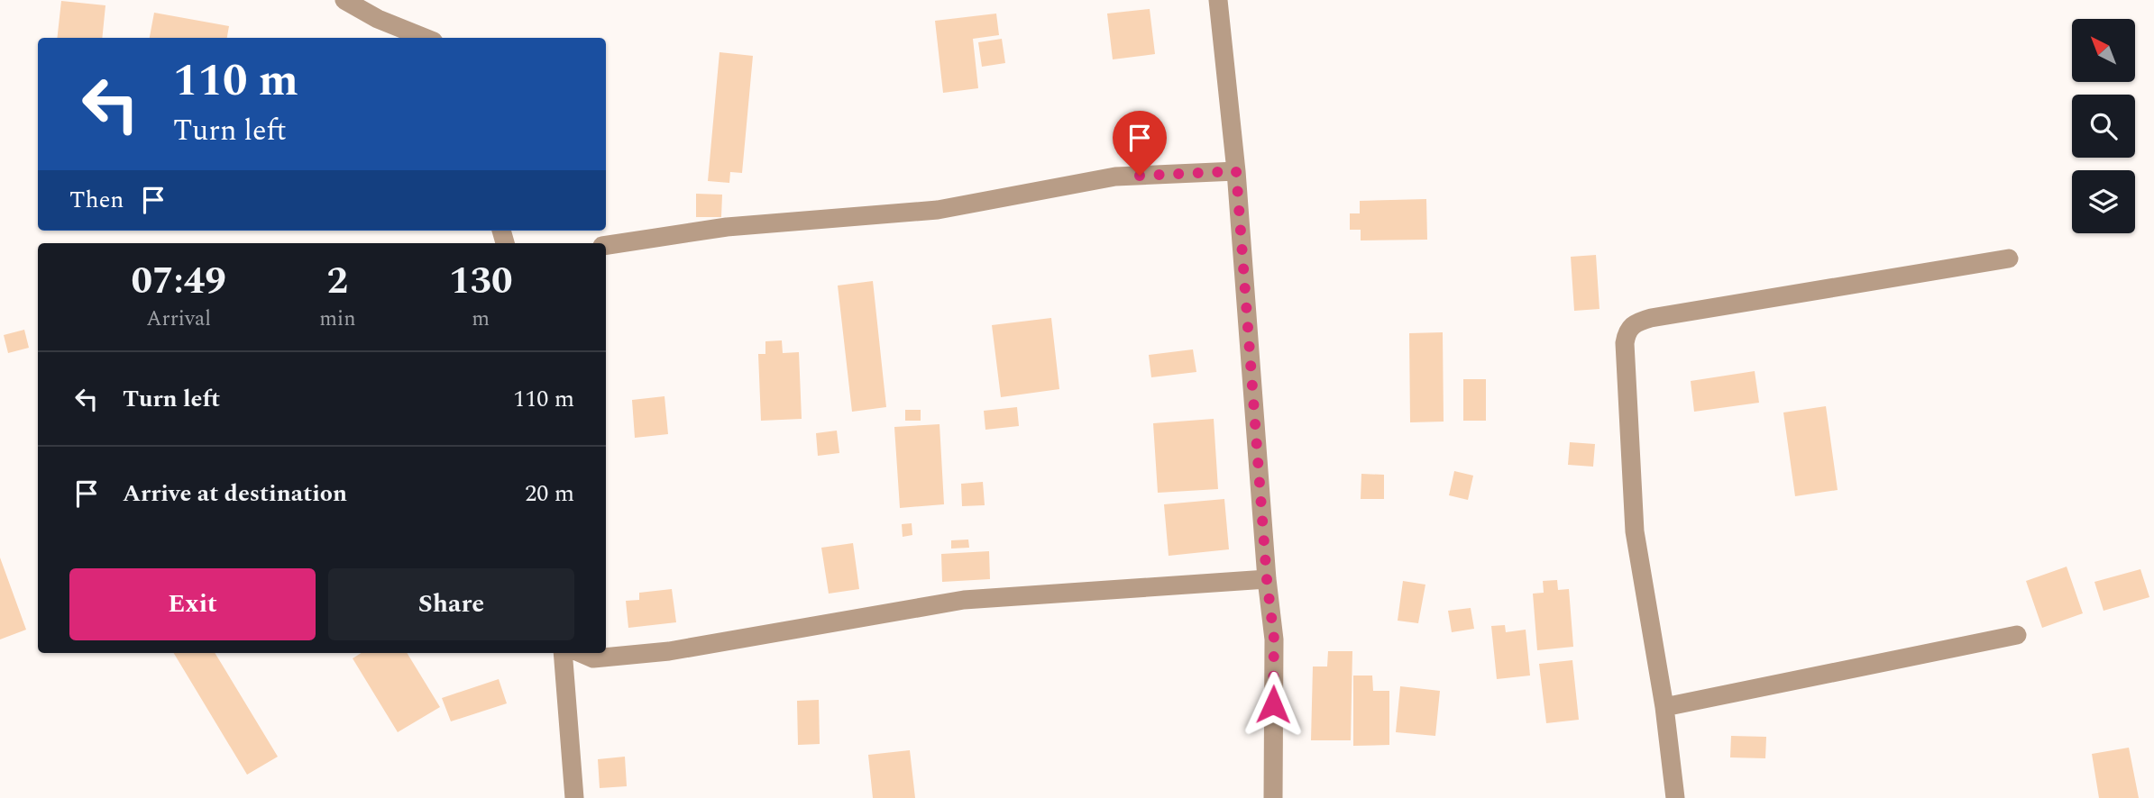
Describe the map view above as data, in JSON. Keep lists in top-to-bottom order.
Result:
{
  "north": "top left",
  "page": {
    "turn": ["110 m", "Turn left"],
    "then": "Then",
    "eta": [
      "07:49",
      "Arrival",
      "2",
      "min",
      "130",
      "m"
    ],
    "list": [
      {
        "name": "Turn left",
        "value": "110 m"
      },
      {
        "name": "Arrive at destination",
        "value": "20 m"
      }
    ],
    "buttons": ["Exit", "Share"]
  }
}
